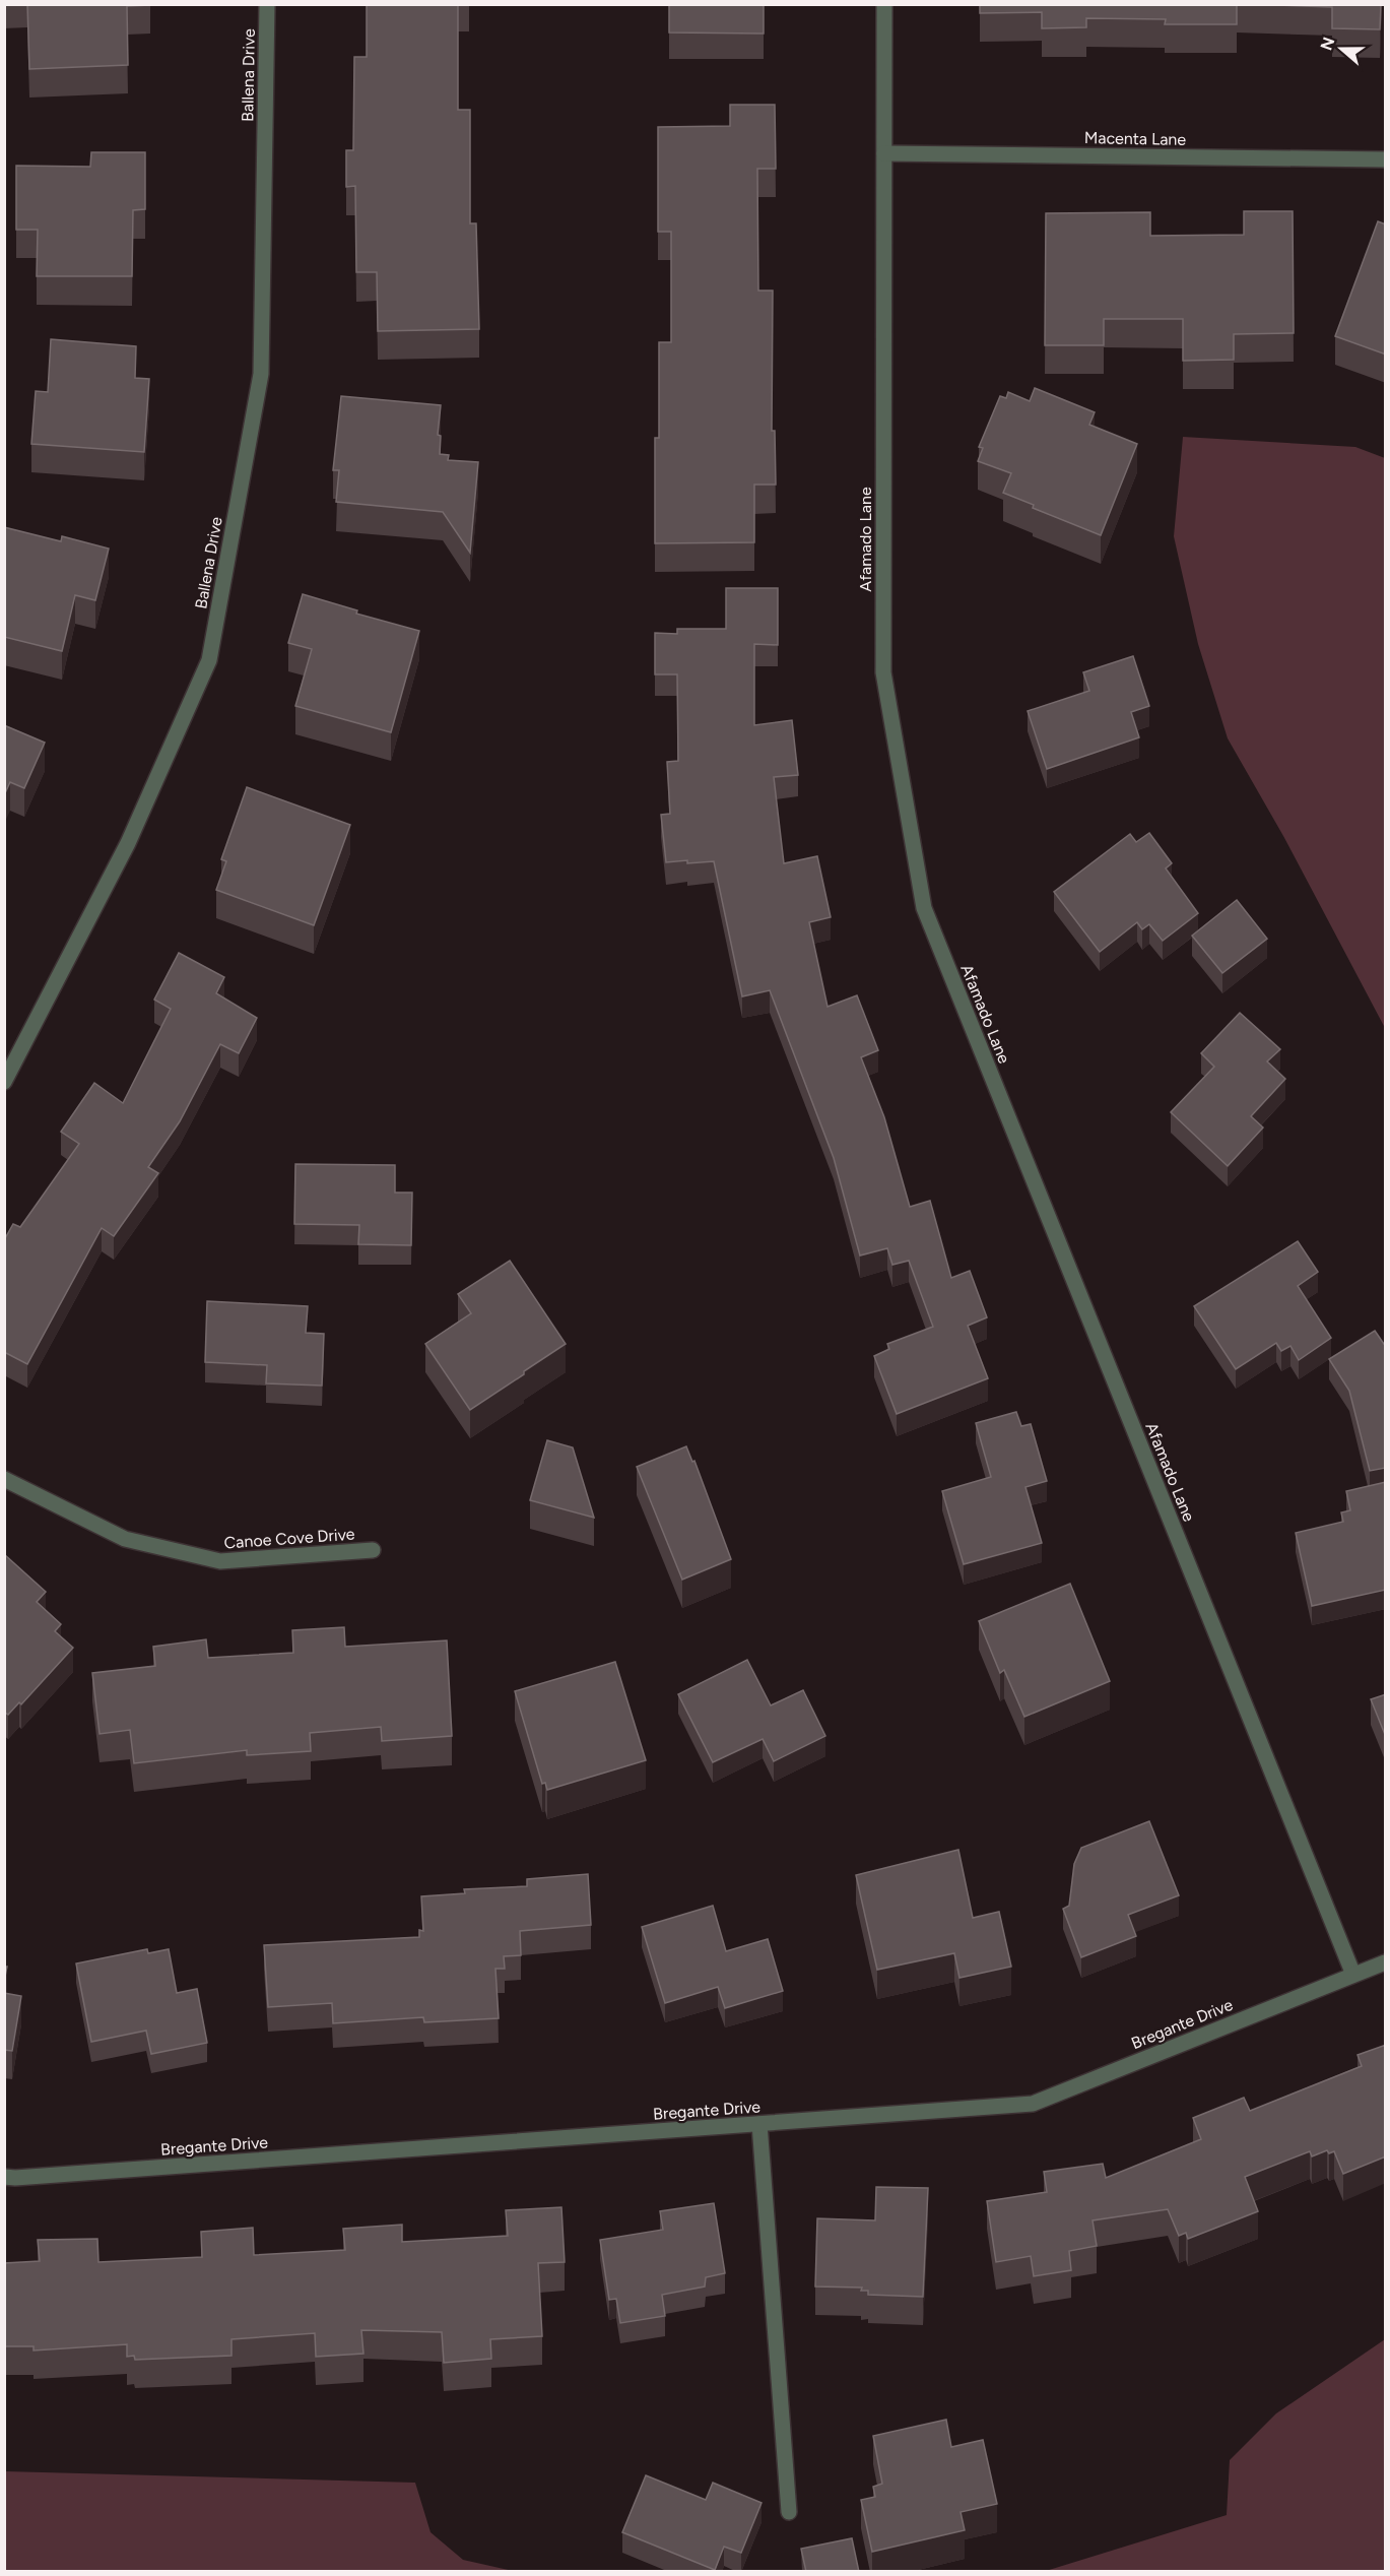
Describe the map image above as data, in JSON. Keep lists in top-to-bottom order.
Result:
{
  "streets": {
    "street": [
      "Ballena Drive",
      "Macenta Lane",
      "Afamado Lane",
      "Canoe Cove Drive",
      "Bregante Drive"
    ]
  },
  "crossings": [
    ["Macenta Lane", "Afamado Lane"],
    ["Afamado Lane", "Bregante Drive"]
  ],
  "north": "left"
}
